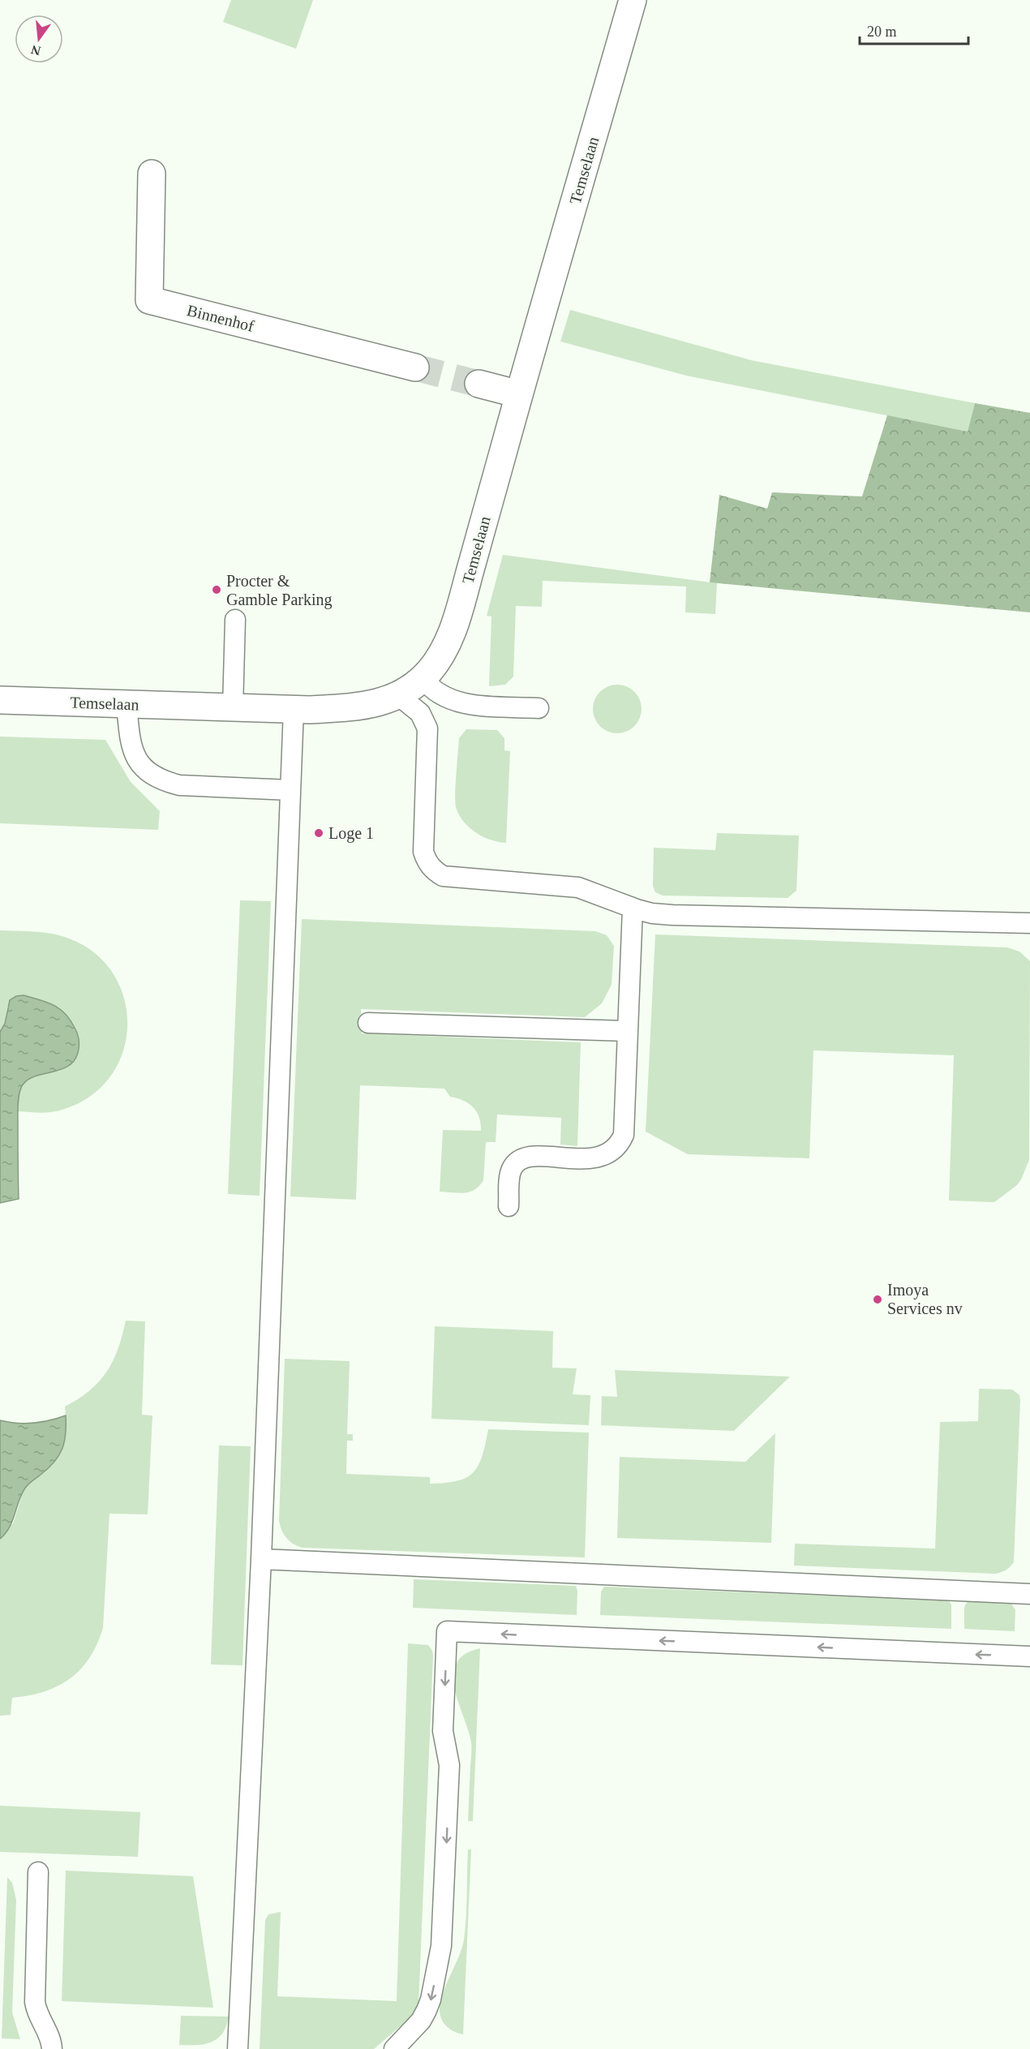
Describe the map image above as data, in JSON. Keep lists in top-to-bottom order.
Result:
{
  "streets": {
    "street": ["Temselaan", "Binnenhof"]
  },
  "places": ["Procter & Gamble Parking", "Loge 1", "Imoya Services nv"],
  "scale_bar": "20 m",
  "north": "bottom"
}
